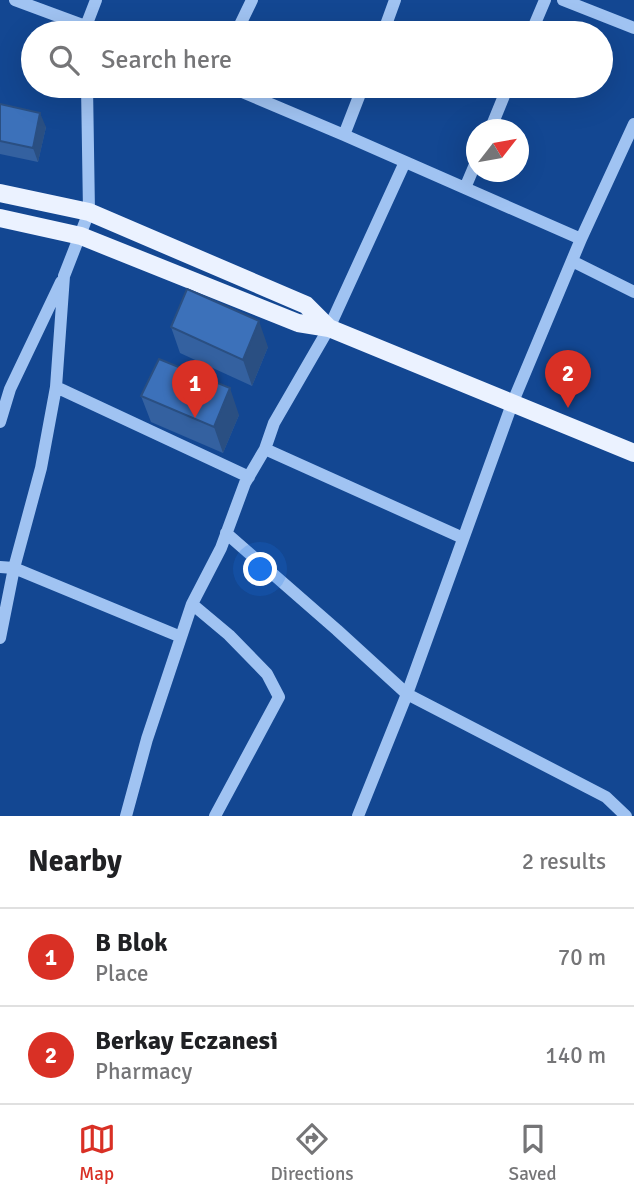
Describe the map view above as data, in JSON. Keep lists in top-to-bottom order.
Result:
{
  "north": "top right",
  "page": {
    "search": "Search here",
    "pins": ["2", "1"],
    "heading": ["Nearby", "2 results"],
    "list": [
      {
        "mark": "1",
        "name": "B Blok",
        "note": "Place",
        "value": "70 m"
      },
      {
        "mark": "2",
        "name": "Berkay Eczanesi",
        "note": "Pharmacy",
        "value": "140 m"
      }
    ],
    "nav": ["Map", "Directions", "Saved"]
  }
}
